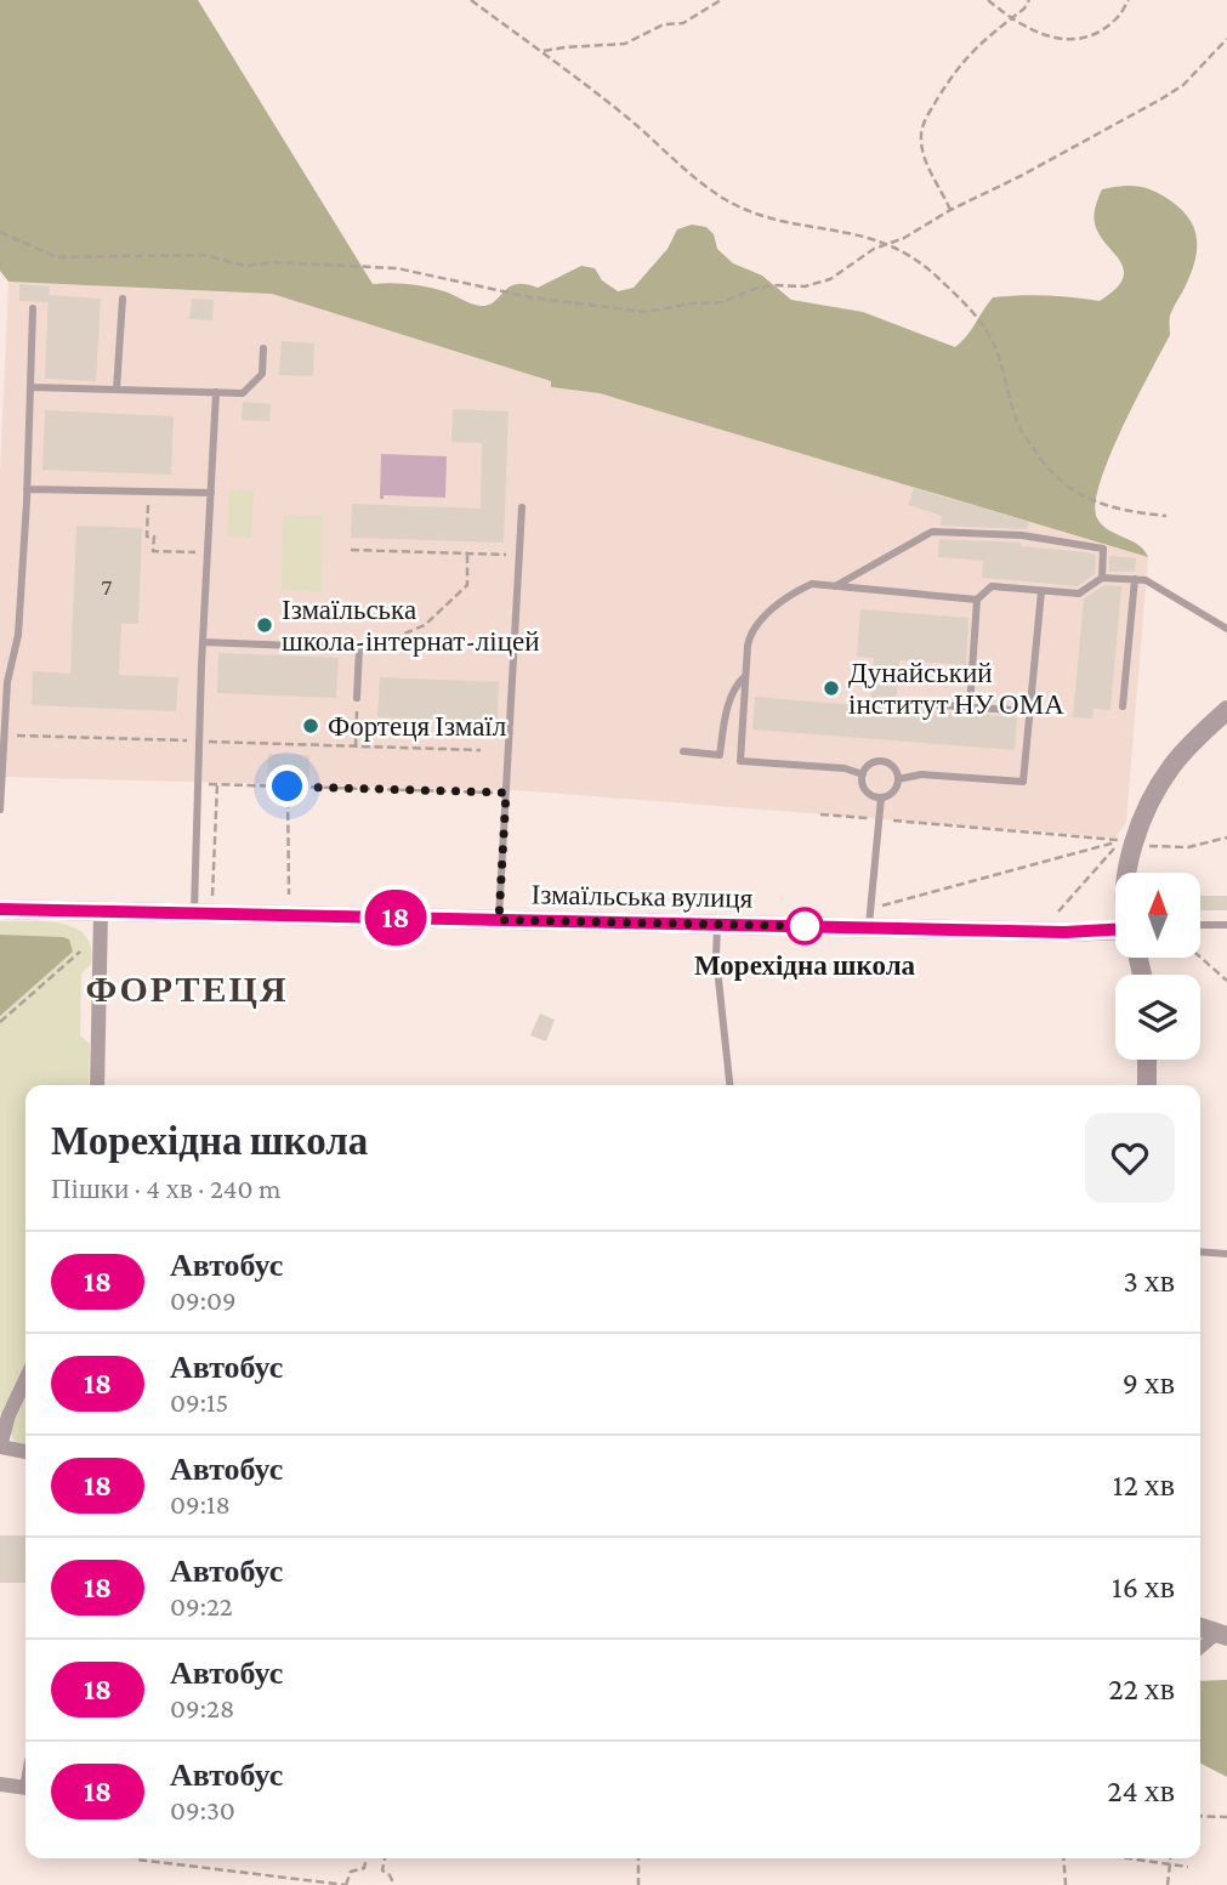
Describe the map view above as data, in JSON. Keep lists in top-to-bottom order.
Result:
{
  "streets": {
    "street": ["Ізмаїльська вулиця"]
  },
  "districts": ["ФОРТЕЦЯ"],
  "places": [
    "Ізмаїльська школа-інтернат-ліцей",
    "Дунайський інститут НУ ОМА",
    "Фортеця Ізмаїл",
    "Морехідна школа"
  ],
  "lines": ["bus line 18"],
  "house_numbers": ["7"],
  "north": "top",
  "page": {
    "on_map": "18",
    "heading": ["Морехідна школа", "Пішки · 4 хв · 240 m"],
    "list": [
      {
        "mark": "18",
        "name": "Автобус",
        "note": "09:09",
        "value": "3 хв"
      },
      {
        "mark": "18",
        "name": "Автобус",
        "note": "09:15",
        "value": "9 хв"
      },
      {
        "mark": "18",
        "name": "Автобус",
        "note": "09:18",
        "value": "12 хв"
      },
      {
        "mark": "18",
        "name": "Автобус",
        "note": "09:22",
        "value": "16 хв"
      },
      {
        "mark": "18",
        "name": "Автобус",
        "note": "09:28",
        "value": "22 хв"
      },
      {
        "mark": "18",
        "name": "Автобус",
        "note": "09:30",
        "value": "24 хв"
      }
    ]
  }
}
